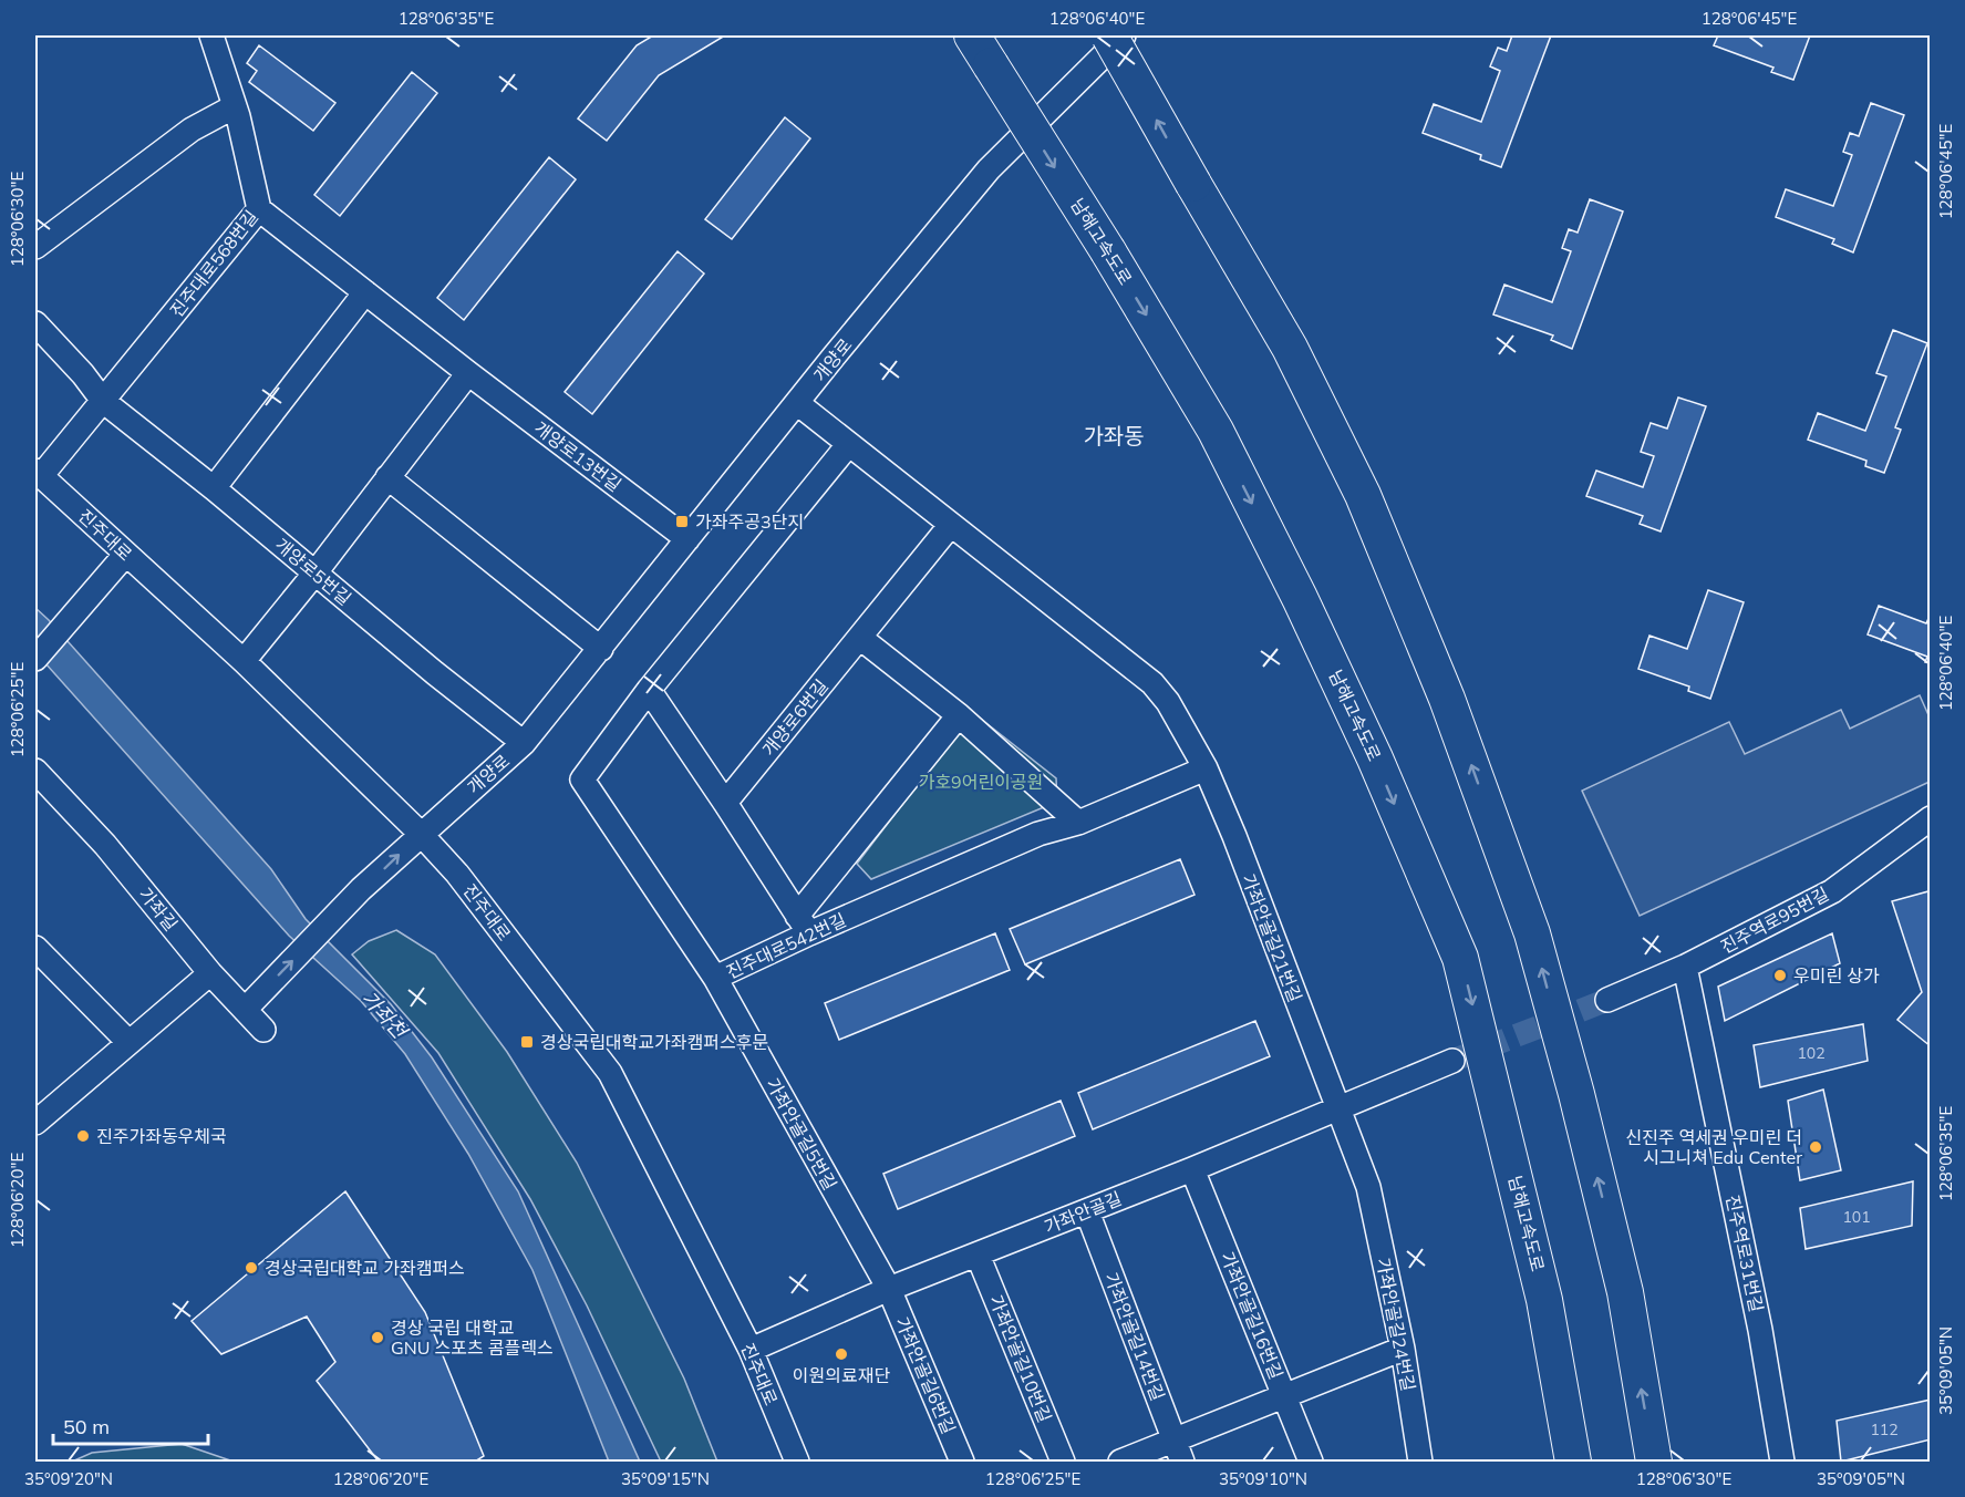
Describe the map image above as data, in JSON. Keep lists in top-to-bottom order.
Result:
{
  "streets": {
    "highway": ["남해고속도로"],
    "street": [
      "진주대로568번길",
      "개양로",
      "개양로13번길",
      "진주대로",
      "개양로5번길",
      "개양로6번길",
      "가좌길",
      "진주역로95번길",
      "가좌안골길21번길",
      "진주대로542번길",
      "가좌안골길5번길",
      "가좌안골길",
      "진주역로31번길",
      "가좌안골길16번길",
      "가좌안골길24번길",
      "가좌안골길14번길",
      "가좌안골길10번길",
      "가좌안골길6번길"
    ]
  },
  "crossings": [
    ["진주대로568번길", "개양로13번길"],
    ["진주대로568번길", "진주대로"],
    ["진주대로568번길", "개양로5번길"],
    ["개양로", "개양로13번길"],
    ["개양로", "진주대로"],
    ["개양로", "개양로5번길"],
    ["진주대로", "가좌안골길"],
    ["진주역로95번길", "진주역로31번길"],
    ["가좌안골길21번길", "진주대로542번길"],
    ["가좌안골길21번길", "가좌안골길"],
    ["가좌안골길21번길", "가좌안골길24번길"],
    ["진주대로542번길", "가좌안골길5번길"],
    ["가좌안골길5번길", "가좌안골길"],
    ["가좌안골길5번길", "가좌안골길6번길"],
    ["가좌안골길", "가좌안골길16번길"],
    ["가좌안골길", "가좌안골길24번길"],
    ["가좌안골길", "가좌안골길14번길"],
    ["가좌안골길", "가좌안골길10번길"],
    ["가좌안골길", "가좌안골길6번길"]
  ],
  "districts": ["가좌동"],
  "water": ["가좌천"],
  "parks": ["가호9어린이공원"],
  "places": {
    "transit": ["가좌주공3단지", "경상국립대학교가좌캠퍼스후문"],
    "other": [
      "우미린 상가",
      "진주가좌동우체국",
      "신진주 역세권 우미린 더 시그니쳐 Edu Center",
      "경상국립대학교 가좌캠퍼스",
      "경상 국립 대학교 GNU 스포츠 콤플렉스",
      "이원의료재단"
    ]
  },
  "house_numbers": ["102", "101", "112"],
  "scale_bar": "50 m",
  "coordinates": [
    "128°06'35\"E",
    "128°06'40\"E",
    "128°06'45\"E",
    "128°06'30\"E",
    "128°06'25\"E",
    "128°06'20\"E",
    "35°09'05\"N",
    "35°09'20\"N",
    "35°09'15\"N",
    "35°09'10\"N"
  ]
}
